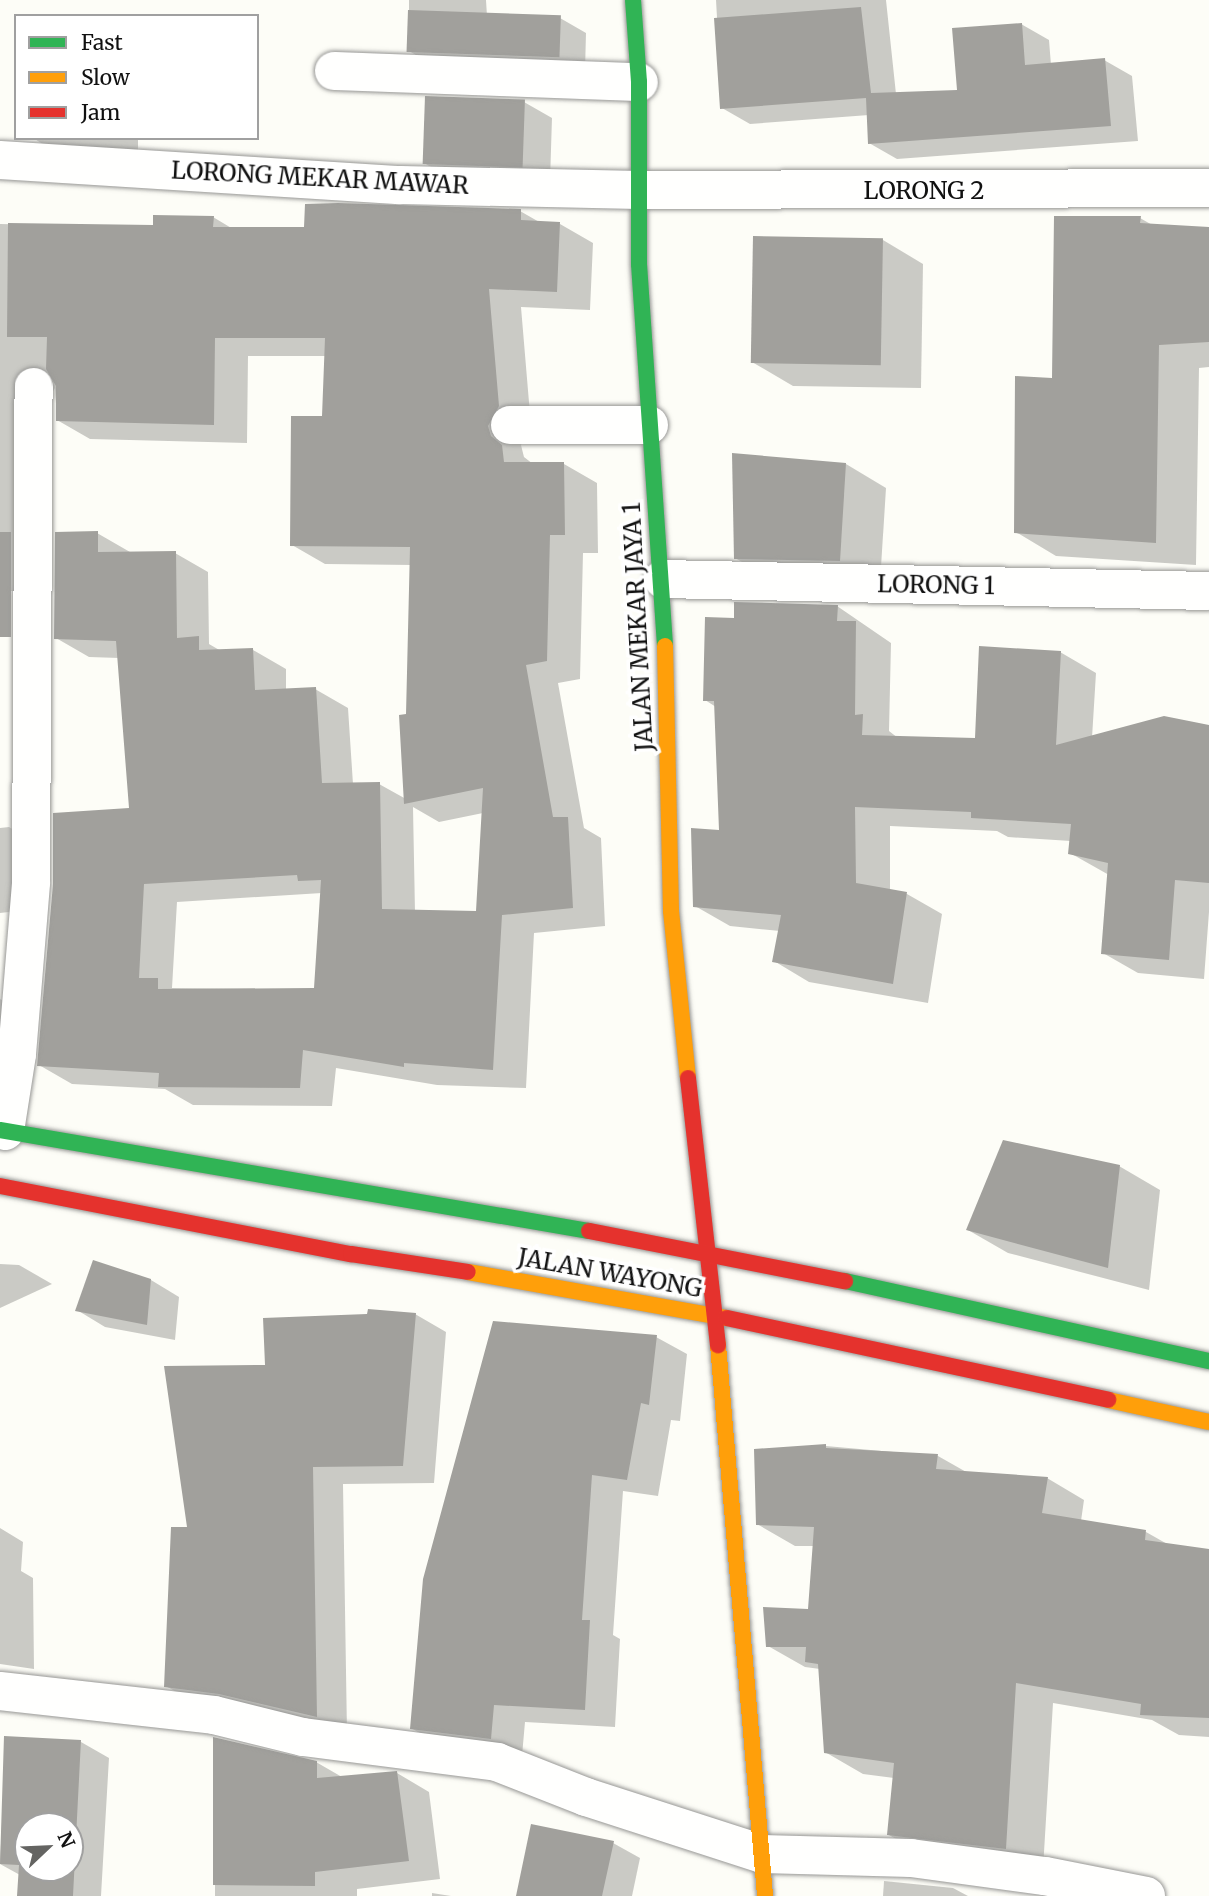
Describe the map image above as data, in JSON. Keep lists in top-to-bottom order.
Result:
{
  "streets": {
    "street": [
      "LORONG MEKAR MAWAR",
      "LORONG 2",
      "LORONG 1",
      "JALAN MEKAR JAYA 1",
      "JALAN WAYONG"
    ]
  },
  "crossings": [
    ["LORONG MEKAR MAWAR", "LORONG 2"],
    ["LORONG MEKAR MAWAR", "JALAN MEKAR JAYA 1"],
    ["LORONG 2", "JALAN MEKAR JAYA 1"],
    ["LORONG 1", "JALAN MEKAR JAYA 1"],
    ["JALAN MEKAR JAYA 1", "JALAN WAYONG"]
  ],
  "legend": ["Fast", "Slow", "Jam"],
  "north": "top right"
}
